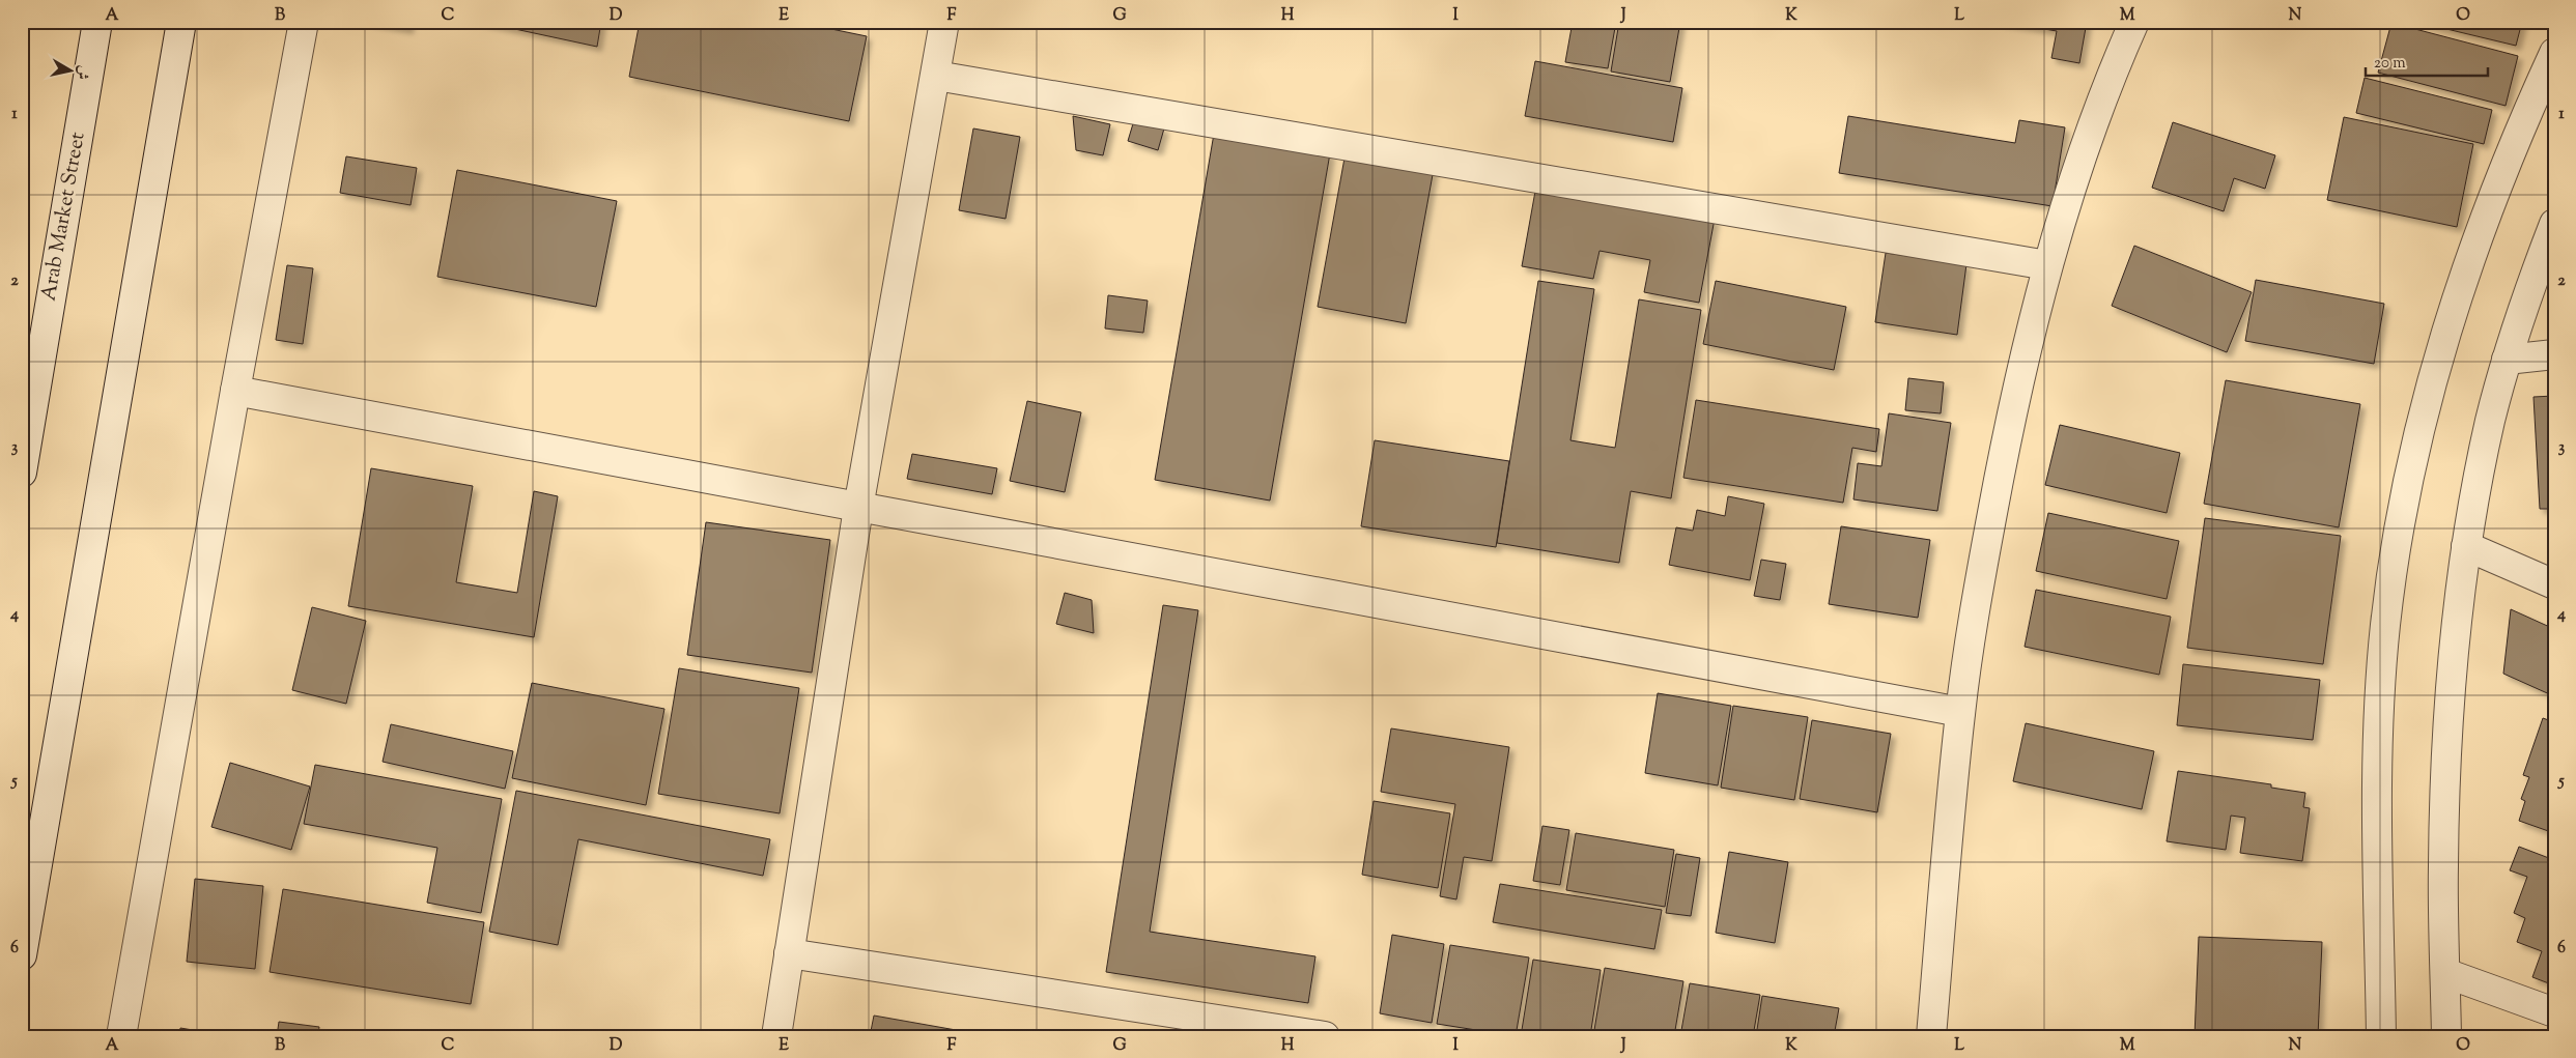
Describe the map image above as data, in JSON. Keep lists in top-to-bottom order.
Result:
{
  "streets": {
    "street": ["Arab Market Street"]
  },
  "scale_bar": "20 m",
  "north": "right",
  "grid": {
    "columns": [
      "A",
      "B",
      "C",
      "D",
      "E",
      "F",
      "G",
      "H",
      "I",
      "J",
      "K",
      "L",
      "M",
      "N",
      "O"
    ],
    "rows": [
      "1",
      "2",
      "3",
      "4",
      "5",
      "6"
    ]
  }
}
